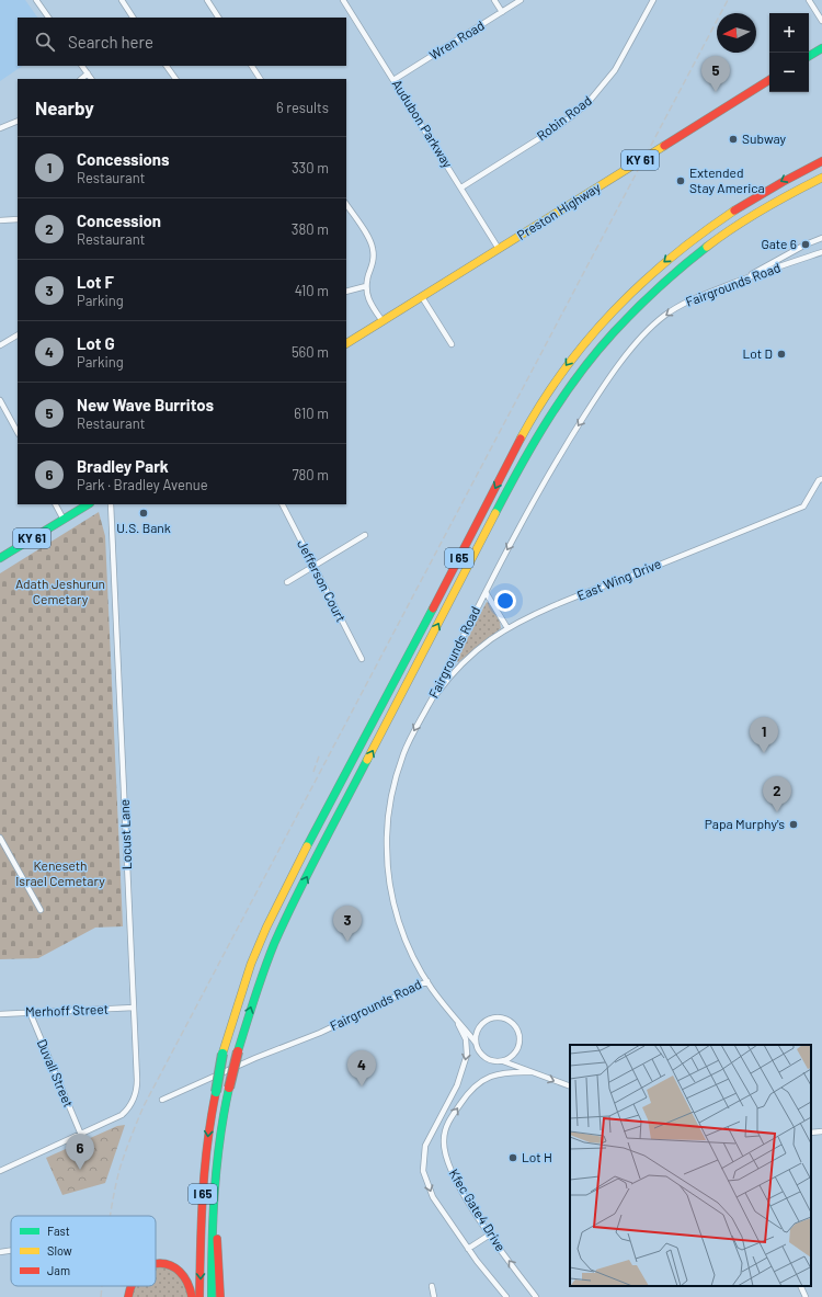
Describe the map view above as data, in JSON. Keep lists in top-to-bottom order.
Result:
{
  "streets": {
    "main road": ["KY 61", "Preston Highway", "I 65"],
    "street": [
      "Wren Road",
      "Robin Road",
      "Audubon Parkway",
      "Fairgrounds Road",
      "East Wing Drive",
      "Jefferson Court",
      "Locust Lane",
      "Merhoff Street",
      "Duvall Street",
      "Kfec Gate4 Drive"
    ]
  },
  "crossings": [
    ["Wren Road", "Audubon Parkway"],
    ["Robin Road", "Audubon Parkway"],
    ["Audubon Parkway", "Preston Highway"],
    ["Fairgrounds Road", "East Wing Drive"],
    ["Locust Lane", "Merhoff Street"],
    ["Locust Lane", "Duvall Street"],
    ["Merhoff Street", "Duvall Street"]
  ],
  "one_way": ["Fairgrounds Road"],
  "parks": ["Adath Jeshurun Cemetary", "Keneseth Israel Cemetary"],
  "places": [
    "Subway",
    "Extended Stay America",
    "Gate 6",
    "Lot D",
    "U.S. Bank",
    "Papa Murphy's",
    "Lot H"
  ],
  "legend": ["Fast", "Slow", "Jam"],
  "north": "left",
  "page": {
    "map_buttons": ["+", "−"],
    "search": "Search here",
    "pins": [
      "5",
      "1",
      "2",
      "3",
      "4",
      "6"
    ],
    "heading": ["Nearby", "6 results"],
    "list": [
      {
        "mark": "1",
        "name": "Concessions",
        "note": "Restaurant",
        "value": "330 m"
      },
      {
        "mark": "2",
        "name": "Concession",
        "note": "Restaurant",
        "value": "380 m"
      },
      {
        "mark": "3",
        "name": "Lot F",
        "note": "Parking",
        "value": "410 m"
      },
      {
        "mark": "4",
        "name": "Lot G",
        "note": "Parking",
        "value": "560 m"
      },
      {
        "mark": "5",
        "name": "New Wave Burritos",
        "note": "Restaurant",
        "value": "610 m"
      },
      {
        "mark": "6",
        "name": "Bradley Park",
        "note": "Park · Bradley Avenue",
        "value": "780 m"
      }
    ]
  }
}
